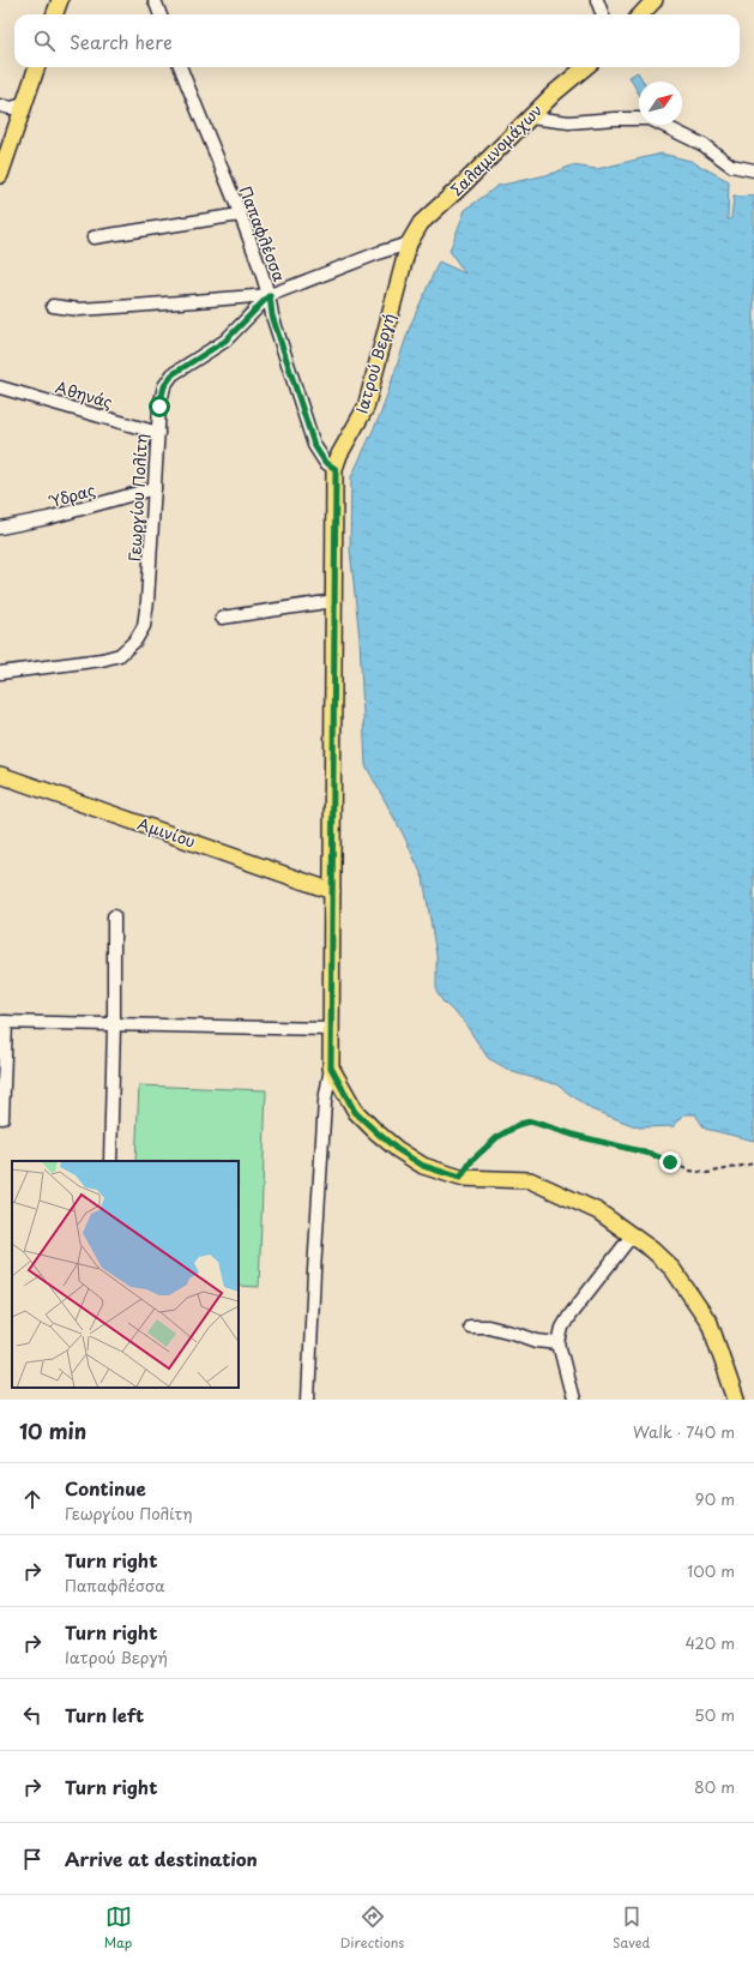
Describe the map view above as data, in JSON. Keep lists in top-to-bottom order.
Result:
{
  "streets": {
    "main road": ["Σαλαμινομάχων", "Ιατρού Βεργή", "Αμινίου"],
    "street": [
      "Παπαφλέσσα",
      "Αθηνάς",
      "Ύδρας",
      "Γεωργίου Πολίτη"
    ]
  },
  "crossings": [
    ["Σαλαμινομάχων", "Ιατρού Βεργή"],
    ["Σαλαμινομάχων", "Γεωργίου Πολίτη"],
    ["Παπαφλέσσα", "Ιατρού Βεργή"],
    ["Παπαφλέσσα", "Γεωργίου Πολίτη"],
    ["Ιατρού Βεργή", "Γεωργίου Πολίτη"],
    ["Ιατρού Βεργή", "Αμινίου"],
    ["Αθηνάς", "Γεωργίου Πολίτη"],
    ["Ύδρας", "Γεωργίου Πολίτη"]
  ],
  "north": "top right",
  "page": {
    "search": "Search here",
    "heading": ["10 min", "Walk · 740 m"],
    "list": [
      ["Continue", "Γεωργίου Πολίτη", "90 m"],
      ["Turn right", "Παπαφλέσσα", "100 m"],
      ["Turn right", "Ιατρού Βεργή", "420 m"],
      ["Turn left", "50 m"],
      ["Turn right", "80 m"],
      "Arrive at destination"
    ],
    "nav": ["Map", "Directions", "Saved"]
  }
}
